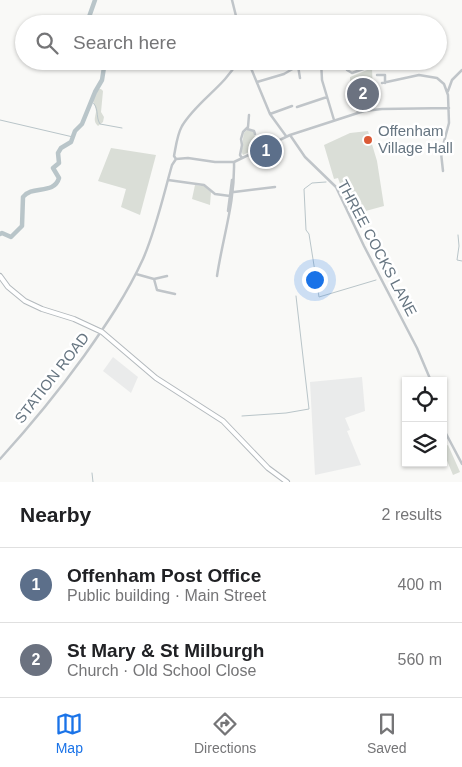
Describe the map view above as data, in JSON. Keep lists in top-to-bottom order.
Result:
{
  "streets": {
    "street": ["THREE COCKS LANE", "STATION ROAD"]
  },
  "places": ["Offenham Village Hall"],
  "page": {
    "search": "Search here",
    "pins": ["2", "1"],
    "heading": ["Nearby", "2 results"],
    "list": [
      {
        "mark": "1",
        "name": "Offenham Post Office",
        "note": "Public building · Main Street",
        "value": "400 m"
      },
      {
        "mark": "2",
        "name": "St Mary & St Milburgh",
        "note": "Church · Old School Close",
        "value": "560 m"
      }
    ],
    "nav": ["Map", "Directions", "Saved"]
  }
}
